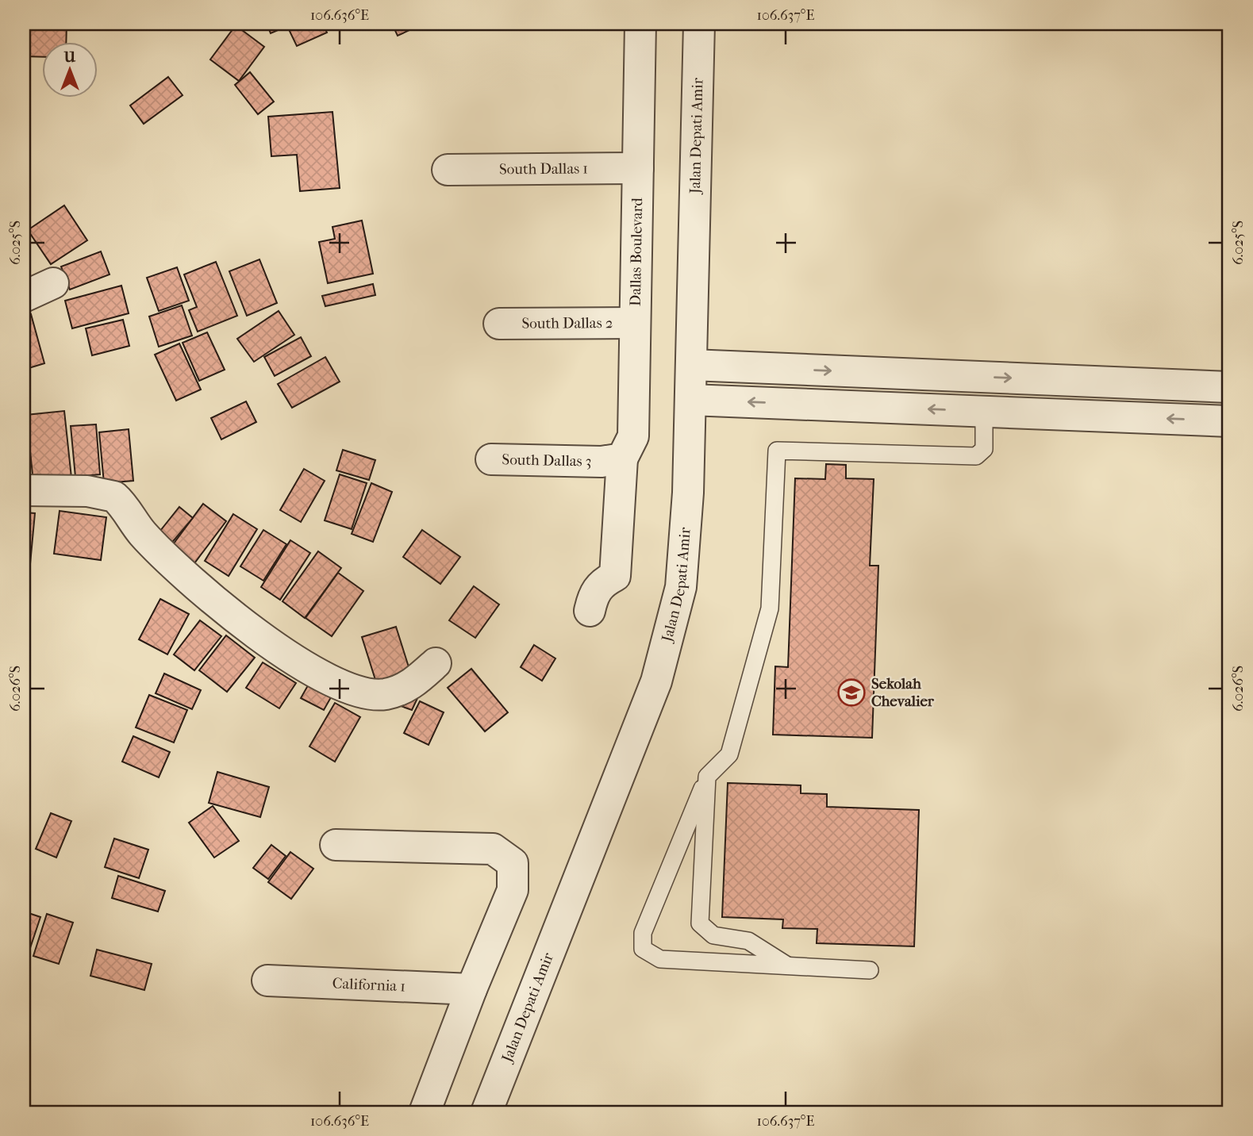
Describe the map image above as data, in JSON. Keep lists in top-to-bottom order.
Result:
{
  "streets": {
    "street": [
      "Jalan Depati Amir",
      "South Dallas 1",
      "Dallas Boulevard",
      "South Dallas 2",
      "South Dallas 3",
      "California 1"
    ]
  },
  "crossings": [
    ["South Dallas 1", "Dallas Boulevard"],
    ["Dallas Boulevard", "South Dallas 2"],
    ["Dallas Boulevard", "South Dallas 3"]
  ],
  "places": {
    "school or university": ["Sekolah Chevalier"]
  },
  "north": "top",
  "coordinates": [
    "106.636°E",
    "106.637°E",
    "6.025°S",
    "6.026°S"
  ]
}
